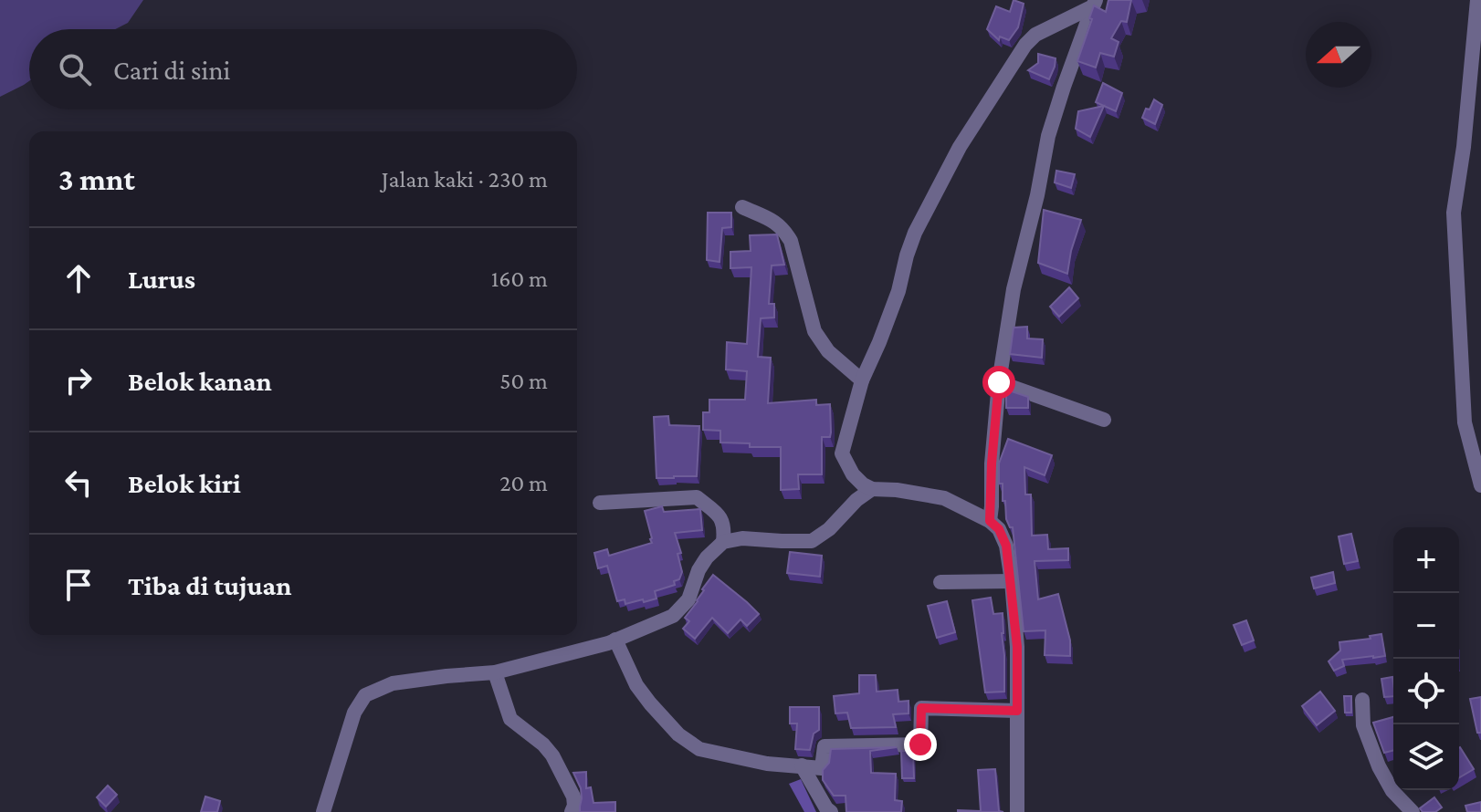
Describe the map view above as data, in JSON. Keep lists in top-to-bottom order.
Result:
{
  "north": "left",
  "page": {
    "search": "Cari di sini",
    "heading": ["3 mnt", "Jalan kaki · 230 m"],
    "list": [
      ["Lurus", "160 m"],
      ["Belok kanan", "50 m"],
      ["Belok kiri", "20 m"],
      "Tiba di tujuan"
    ],
    "map_buttons": ["+", "−"]
  }
}
